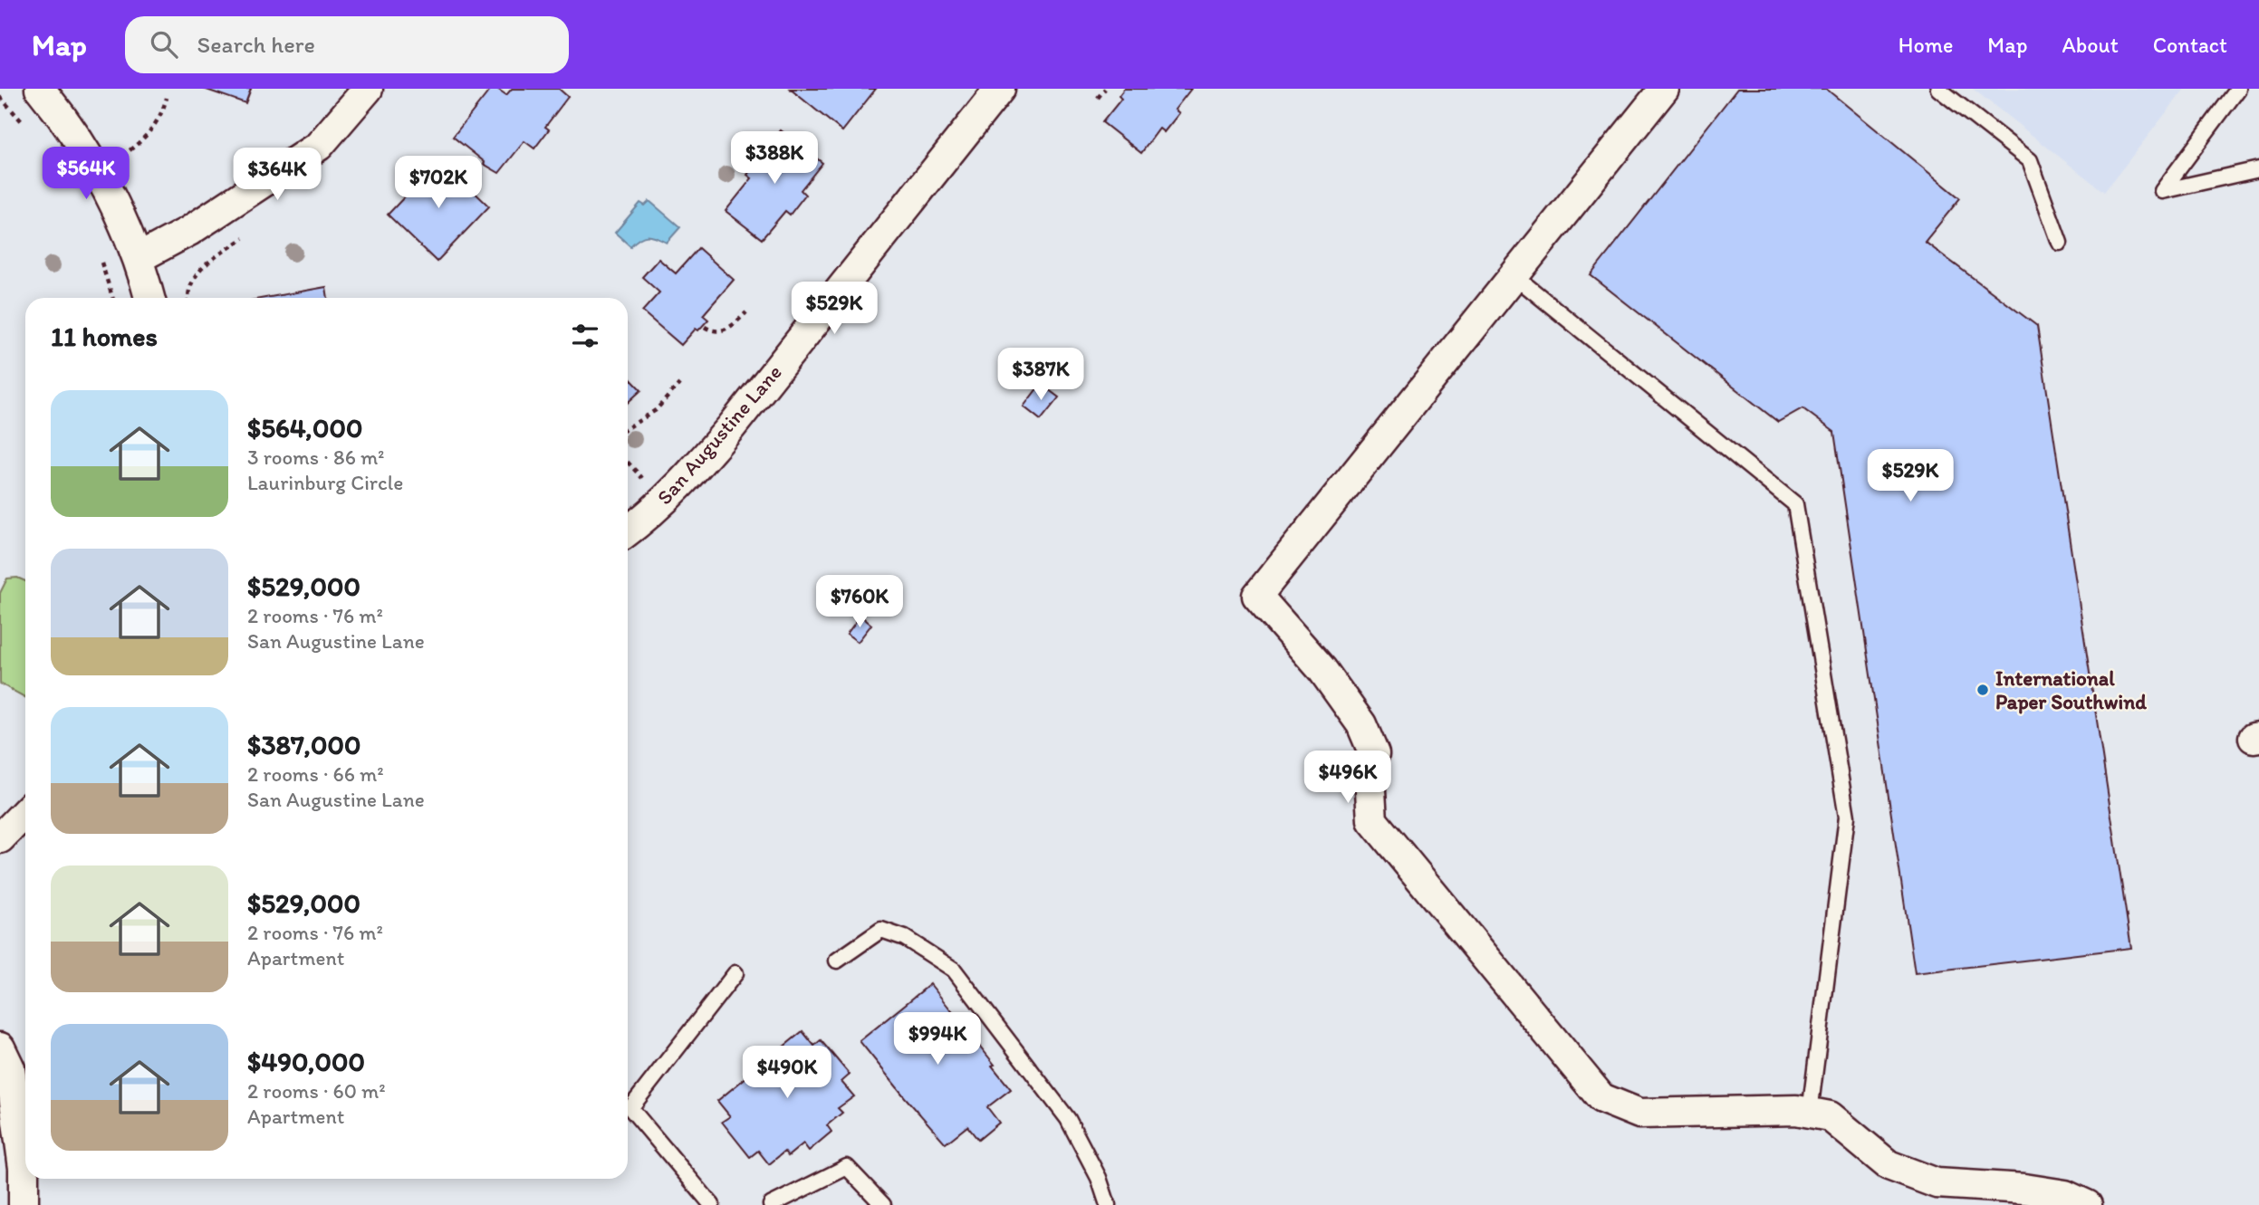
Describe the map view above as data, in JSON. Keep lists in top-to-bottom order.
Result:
{
  "streets": {
    "street": ["San Augustine Lane"]
  },
  "places": ["International Paper Southwind"],
  "page": {
    "header": "Map",
    "search": "Search here",
    "nav": [
      "Home",
      "Map",
      "About",
      "Contact"
    ],
    "price": [
      "$388K",
      "$564K",
      "$364K",
      "$702K",
      "$529K",
      "$387K",
      "$529K",
      "$760K",
      "$496K",
      "$994K",
      "$490K"
    ],
    "heading": "11 homes",
    "list": [
      {
        "name": "$564,000",
        "note": "3 rooms · 86 m² · Laurinburg Circle"
      },
      {
        "name": "$529,000",
        "note": "2 rooms · 76 m² · San Augustine Lane"
      },
      {
        "name": "$387,000",
        "note": "2 rooms · 66 m² · San Augustine Lane"
      },
      {
        "name": "$529,000",
        "note": "2 rooms · 76 m² · Apartment"
      },
      {
        "name": "$490,000",
        "note": "2 rooms · 60 m² · Apartment"
      }
    ]
  }
}
